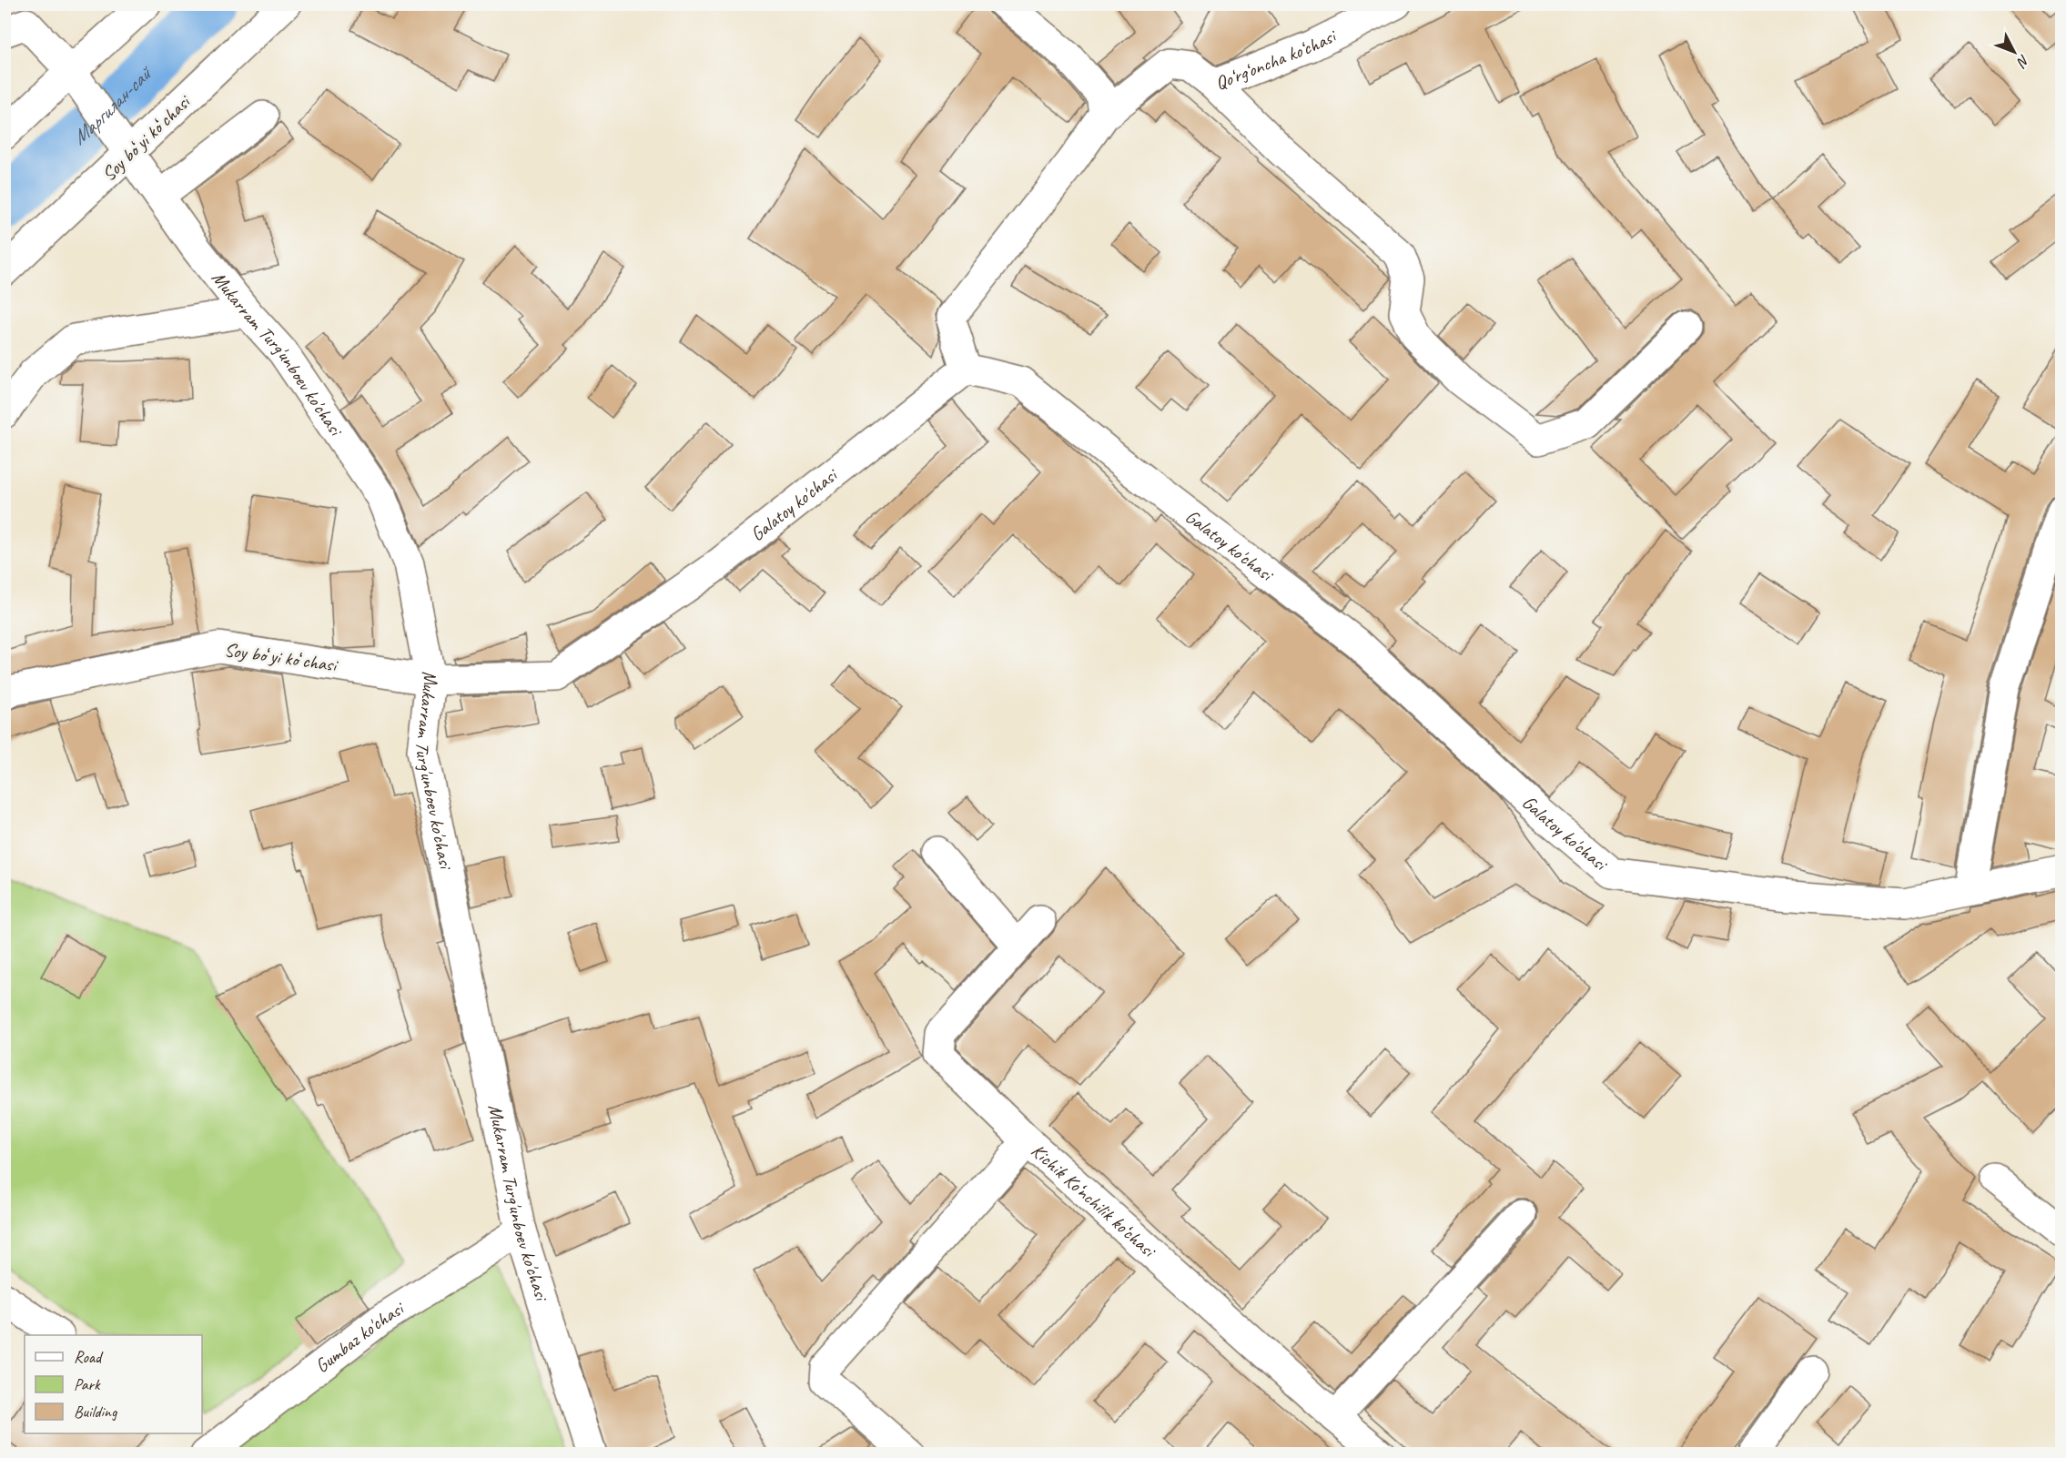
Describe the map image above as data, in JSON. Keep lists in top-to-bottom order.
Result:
{
  "streets": {
    "street": [
      "Qo‘rg‘oncha ko‘chasi",
      "Soy boʻyi koʻchasi",
      "Mukarram Turg'unboev ko'chasi",
      "Galatoy ko'chasi",
      "Kichik Ko‘nchilik ko‘chasi",
      "Gumbaz ko'chasi"
    ]
  },
  "crossings": [
    ["Qo‘rg‘oncha ko‘chasi", "Galatoy ko'chasi"],
    ["Soy boʻyi koʻchasi", "Mukarram Turg'unboev ko'chasi"],
    ["Soy boʻyi koʻchasi", "Galatoy ko'chasi"],
    ["Mukarram Turg'unboev ko'chasi", "Galatoy ko'chasi"],
    ["Mukarram Turg'unboev ko'chasi", "Gumbaz ko'chasi"]
  ],
  "water": ["Маргилан-сай"],
  "legend": ["Road", "Park", "Building"],
  "north": "bottom right"
}
